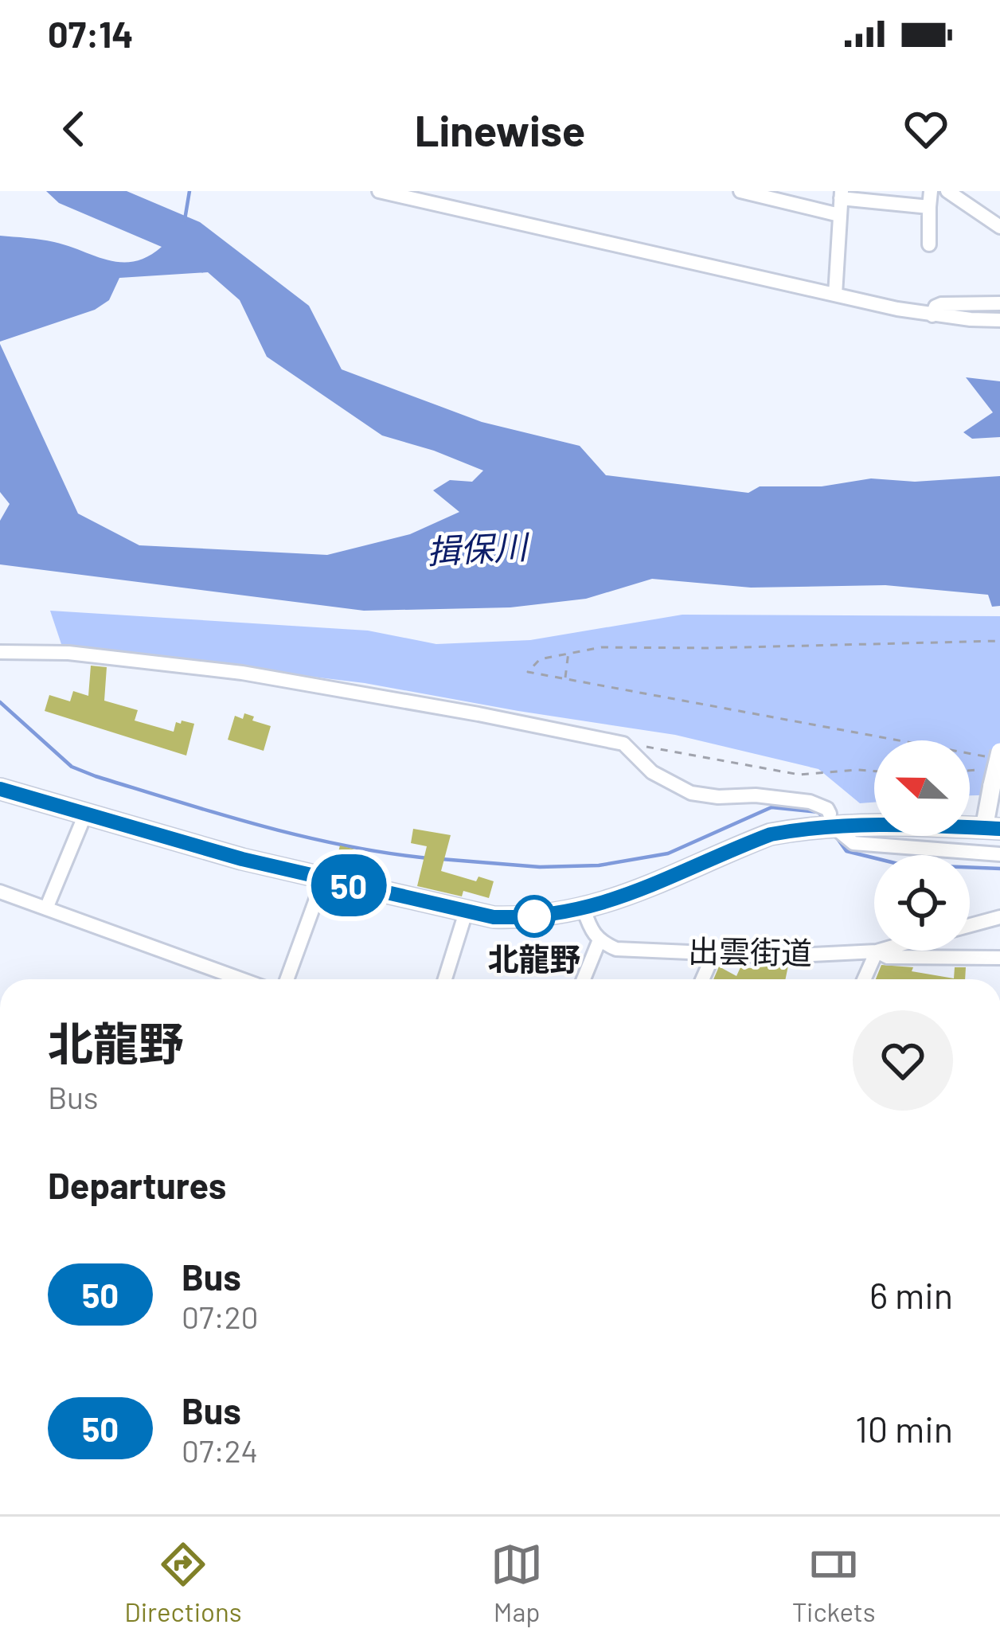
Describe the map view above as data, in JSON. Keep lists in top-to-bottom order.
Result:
{
  "streets": {
    "street": ["出雲街道"]
  },
  "water": ["揖保川"],
  "places": ["北龍野"],
  "lines": ["bus line 50"],
  "north": "left",
  "page": {
    "status": "07:14",
    "header": "Linewise",
    "on_map": "50",
    "heading": [
      ["北龍野", "Bus"],
      "Departures"
    ],
    "list": [
      {
        "mark": "50",
        "name": "Bus",
        "note": "07:20",
        "value": "6 min"
      },
      {
        "mark": "50",
        "name": "Bus",
        "note": "07:24",
        "value": "10 min"
      }
    ],
    "tabs": ["Directions", "Map", "Tickets"]
  }
}
